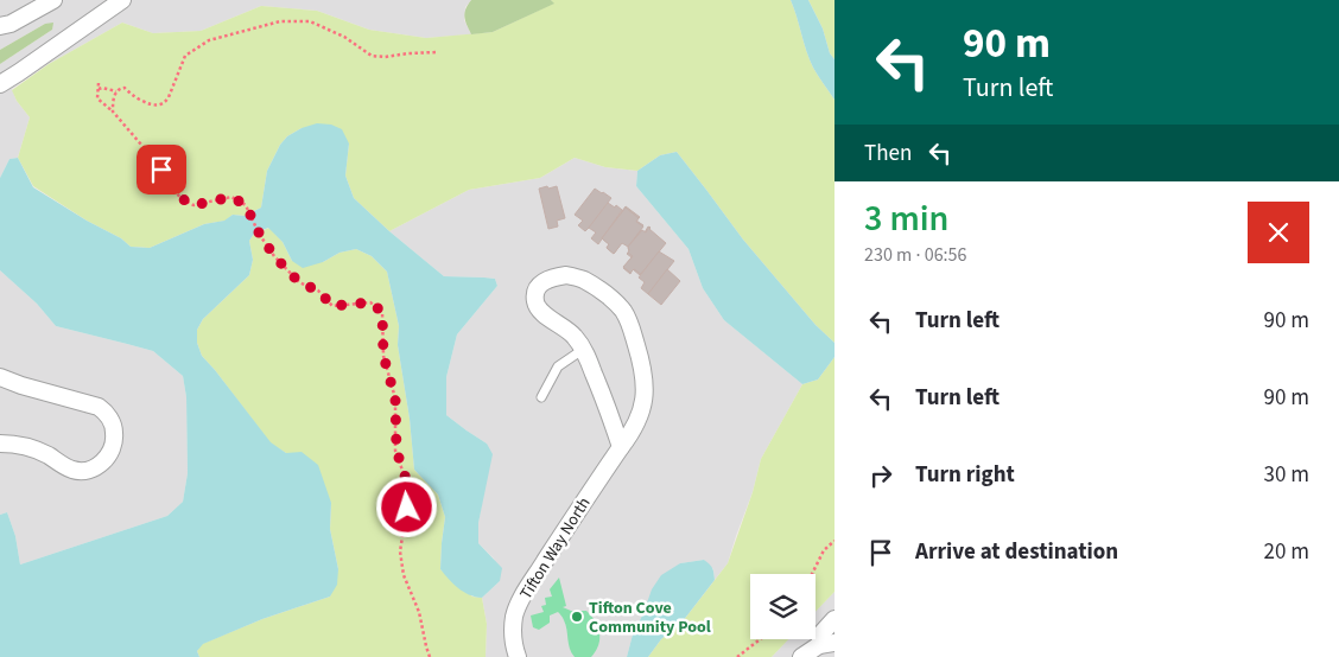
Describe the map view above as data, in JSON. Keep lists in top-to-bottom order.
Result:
{
  "streets": {
    "street": ["Tifton Way North"]
  },
  "places": ["Tifton Cove Community Pool"],
  "page": {
    "turn": ["90 m", "Turn left"],
    "then": "Then",
    "heading": ["3 min", "230 m · 06:56"],
    "list": [
      {
        "name": "Turn left",
        "value": "90 m"
      },
      {
        "name": "Turn left",
        "value": "90 m"
      },
      {
        "name": "Turn right",
        "value": "30 m"
      },
      {
        "name": "Arrive at destination",
        "value": "20 m"
      }
    ]
  }
}
